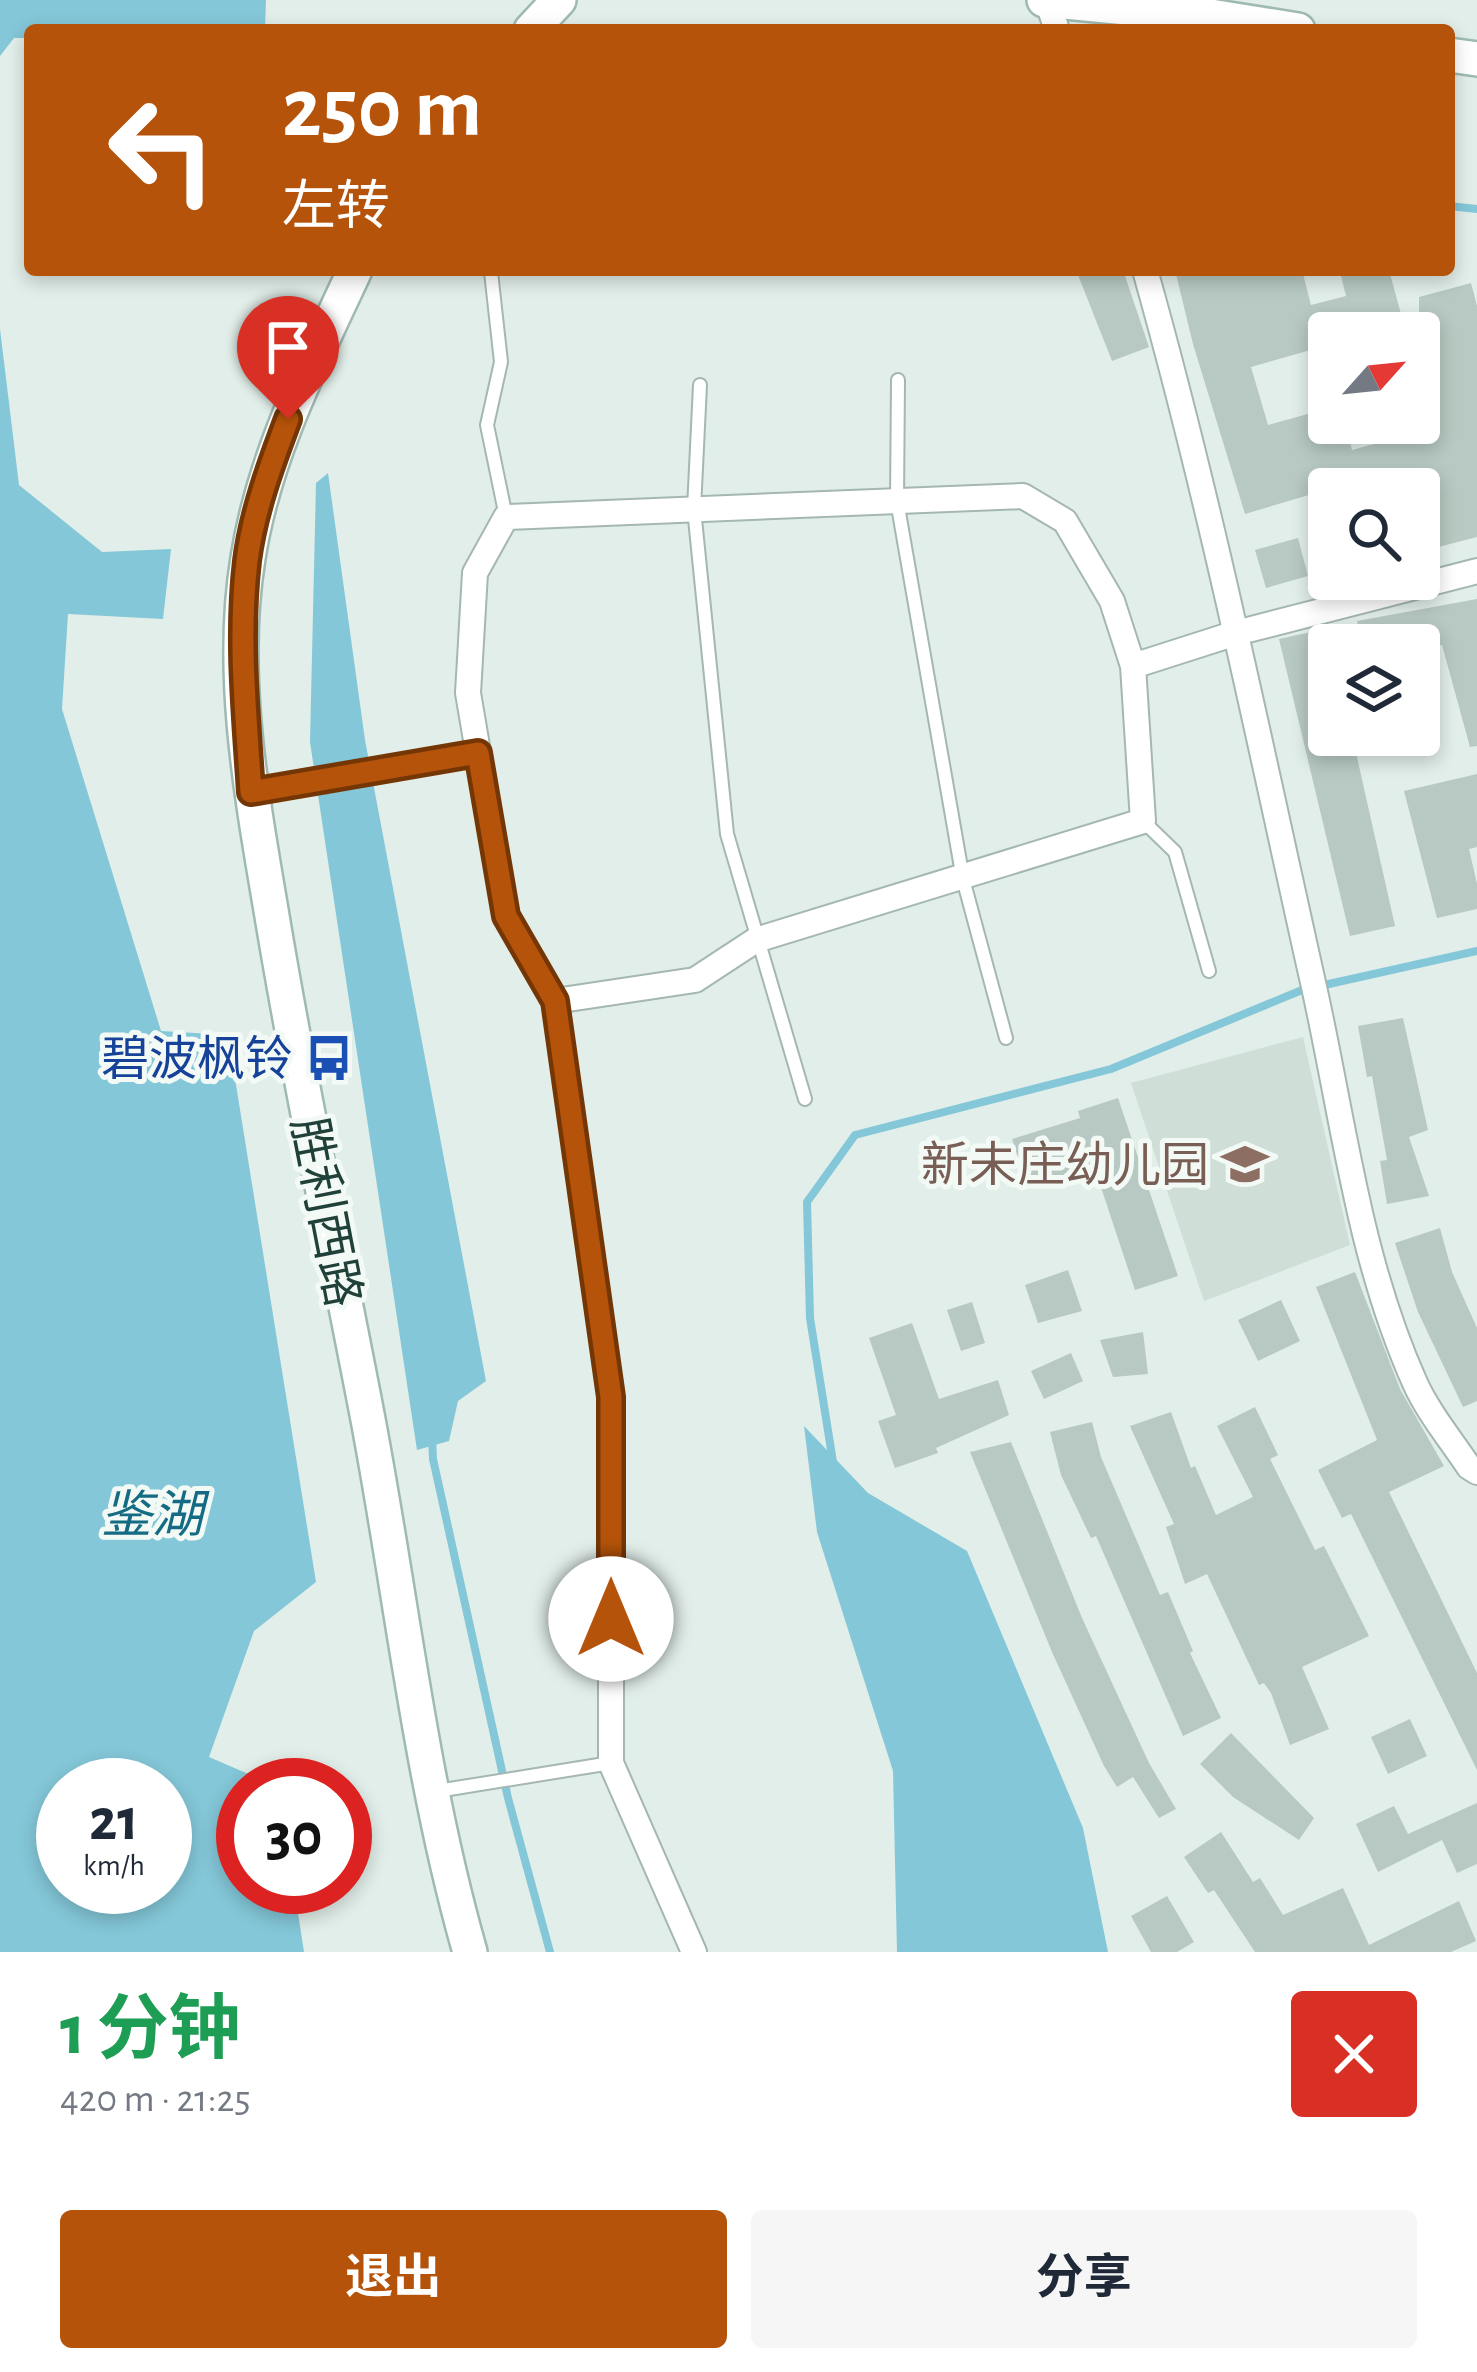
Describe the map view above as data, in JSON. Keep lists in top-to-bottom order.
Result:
{
  "streets": {
    "street": ["胜利西路"]
  },
  "water": ["鉴湖"],
  "places": {
    "bus stop": ["碧波枫铃"],
    "school or university": ["新未庄幼儿园"]
  },
  "north": "top right",
  "page": {
    "turn": ["250 m", "左转"],
    "speed": "21 km/h",
    "limit": "30",
    "heading": ["1 分钟", "420 m · 21:25"],
    "buttons": ["退出", "分享"]
  }
}
